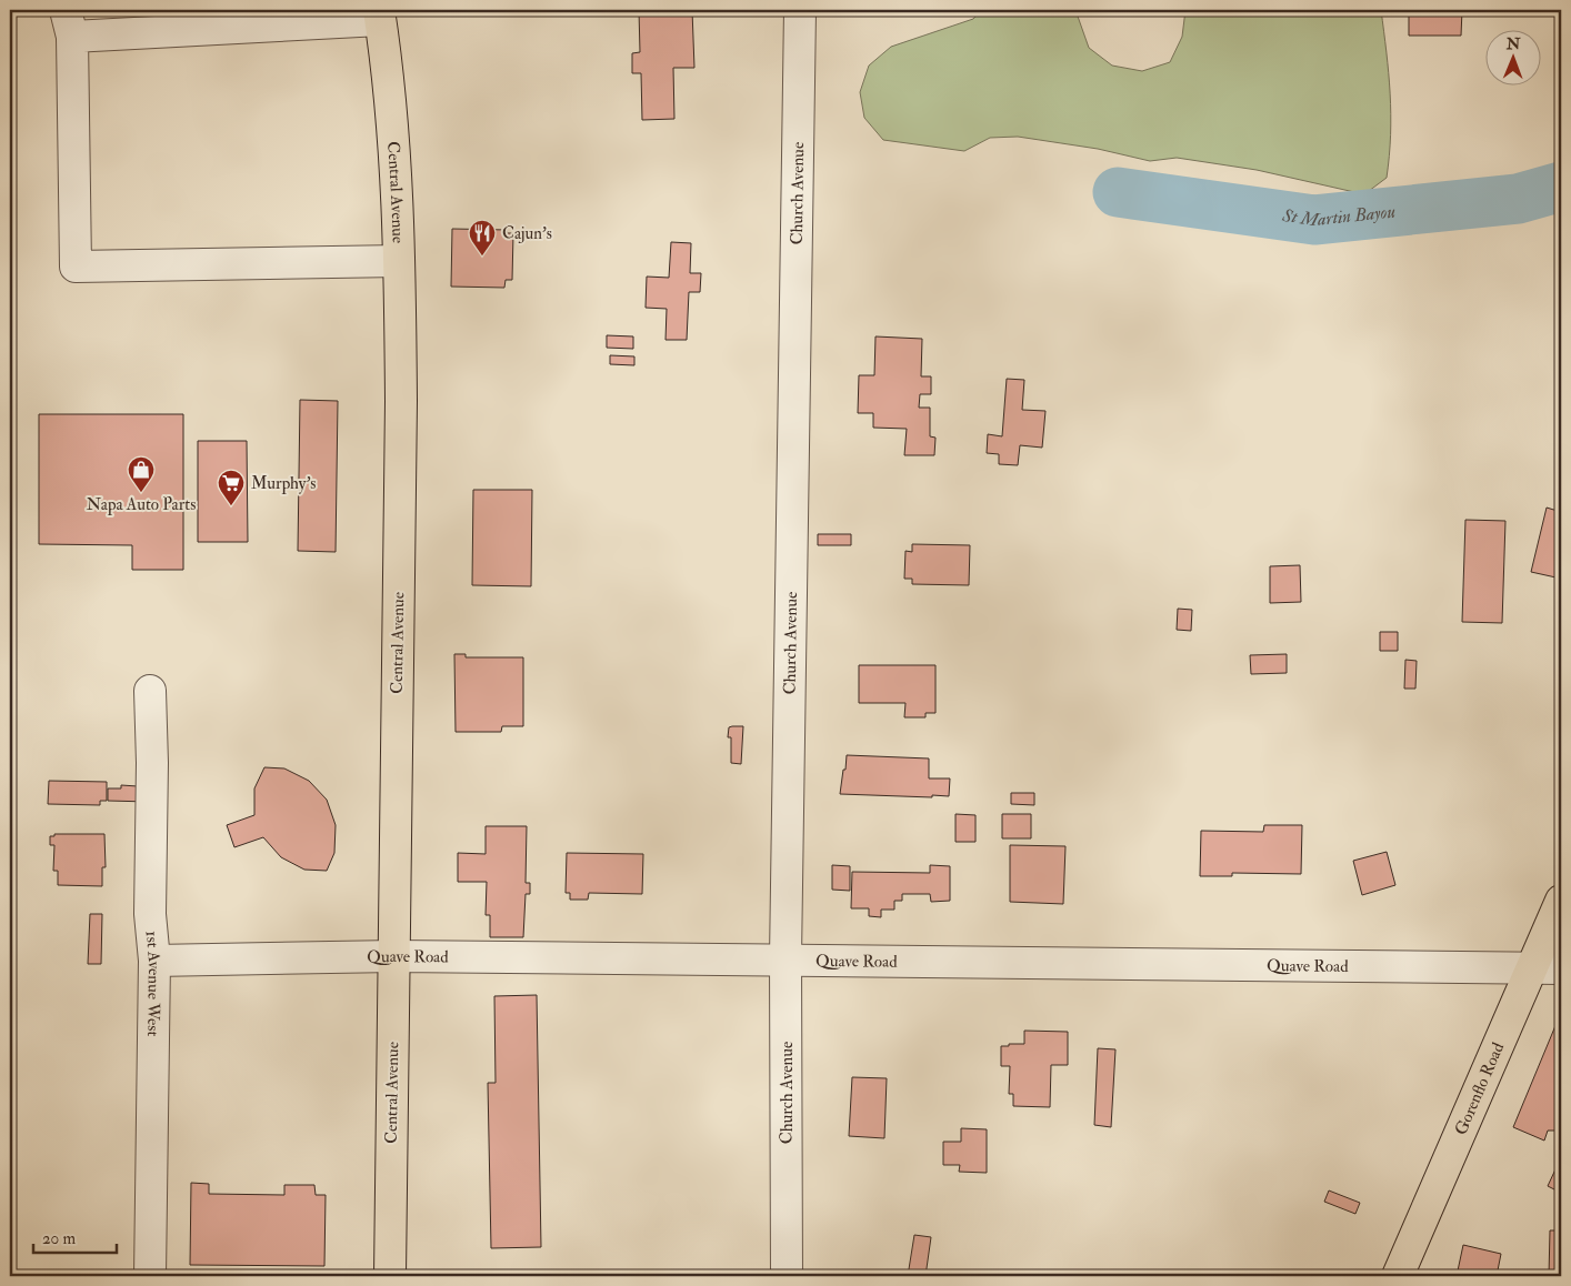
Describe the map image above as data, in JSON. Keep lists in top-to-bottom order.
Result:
{
  "streets": {
    "main road": ["Central Avenue", "Gorenflo Road"],
    "street": ["Church Avenue", "Quave Road", "1st Avenue West"]
  },
  "crossings": [
    ["Central Avenue", "Quave Road"],
    ["Church Avenue", "Quave Road"],
    ["Quave Road", "1st Avenue West"],
    ["Quave Road", "Gorenflo Road"]
  ],
  "water": ["St Martin Bayou"],
  "places": {
    "restaurant": ["Cajun's"],
    "shop": ["Napa Auto Parts"],
    "supermarket": ["Murphy's"]
  },
  "scale_bar": "20 m",
  "north": "top"
}
